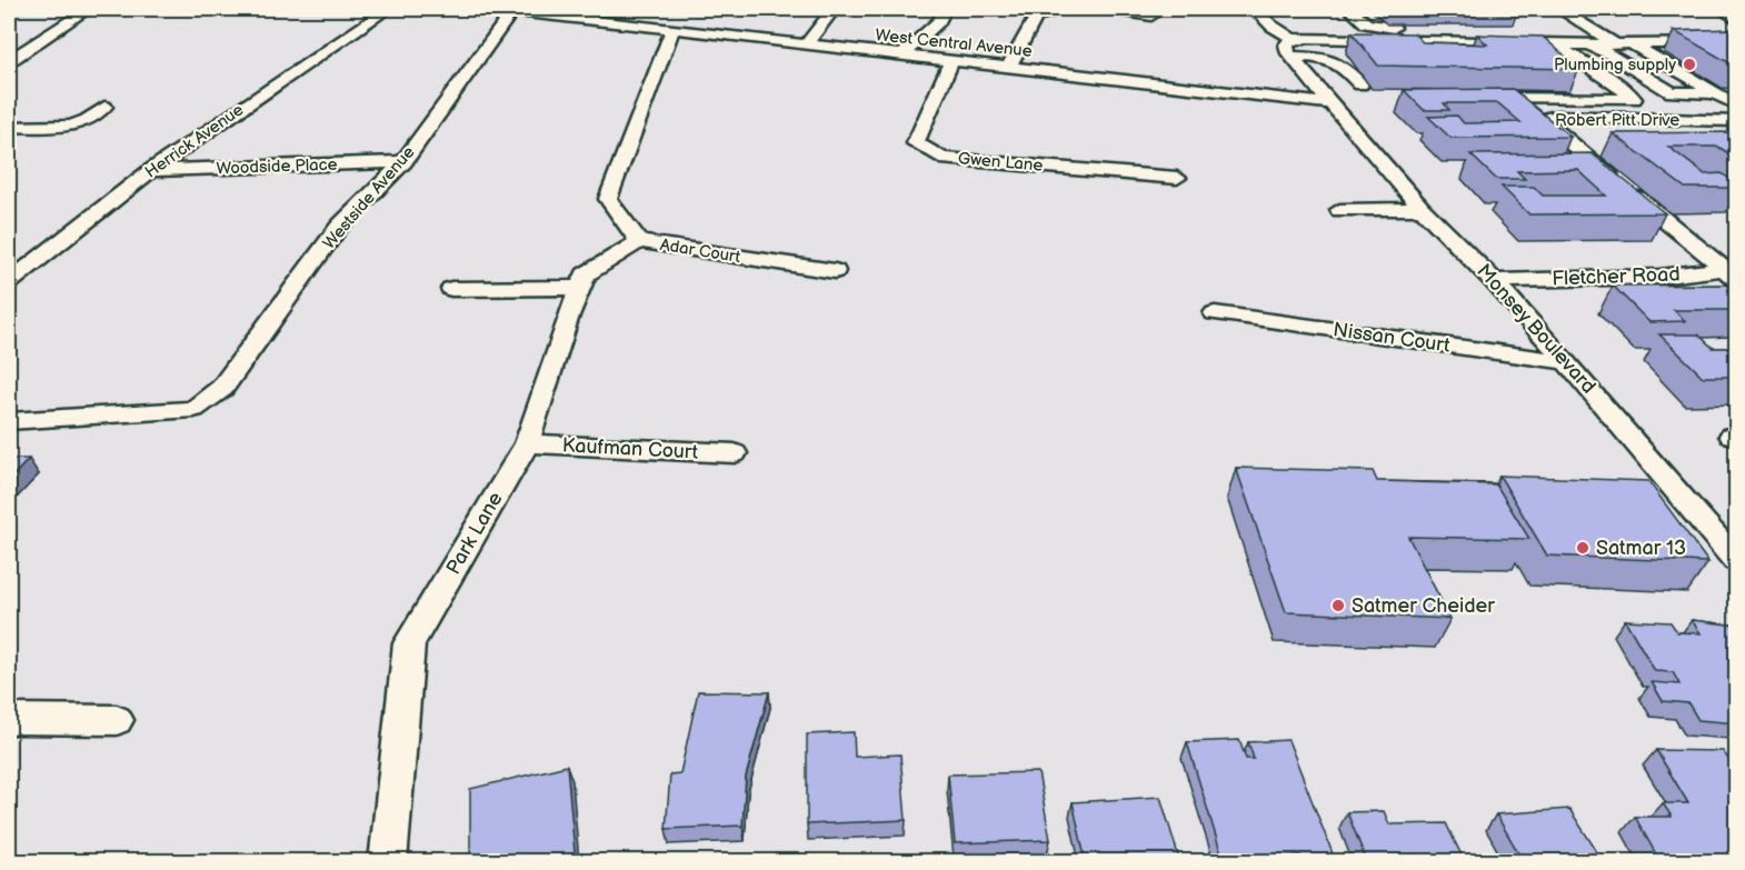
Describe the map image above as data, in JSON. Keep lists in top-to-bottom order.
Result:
{
  "streets": {
    "street": [
      "West Central Avenue",
      "Robert Pitt Drive",
      "Herrick Avenue",
      "Gwen Lane",
      "Woodside Place",
      "Westside Avenue",
      "Adar Court",
      "Fletcher Road",
      "Monsey Boulevard",
      "Nissan Court",
      "Kaufman Court",
      "Park Lane"
    ]
  },
  "crossings": [
    ["West Central Avenue", "Gwen Lane"],
    ["West Central Avenue", "Westside Avenue"],
    ["West Central Avenue", "Adar Court"],
    ["West Central Avenue", "Monsey Boulevard"],
    ["Robert Pitt Drive", "Fletcher Road"],
    ["Herrick Avenue", "Woodside Place"],
    ["Woodside Place", "Westside Avenue"],
    ["Adar Court", "Park Lane"],
    ["Fletcher Road", "Monsey Boulevard"],
    ["Monsey Boulevard", "Nissan Court"],
    ["Kaufman Court", "Park Lane"]
  ],
  "places": ["Plumbing supply", "Satmar 13", "Satmer Cheider"]
}
